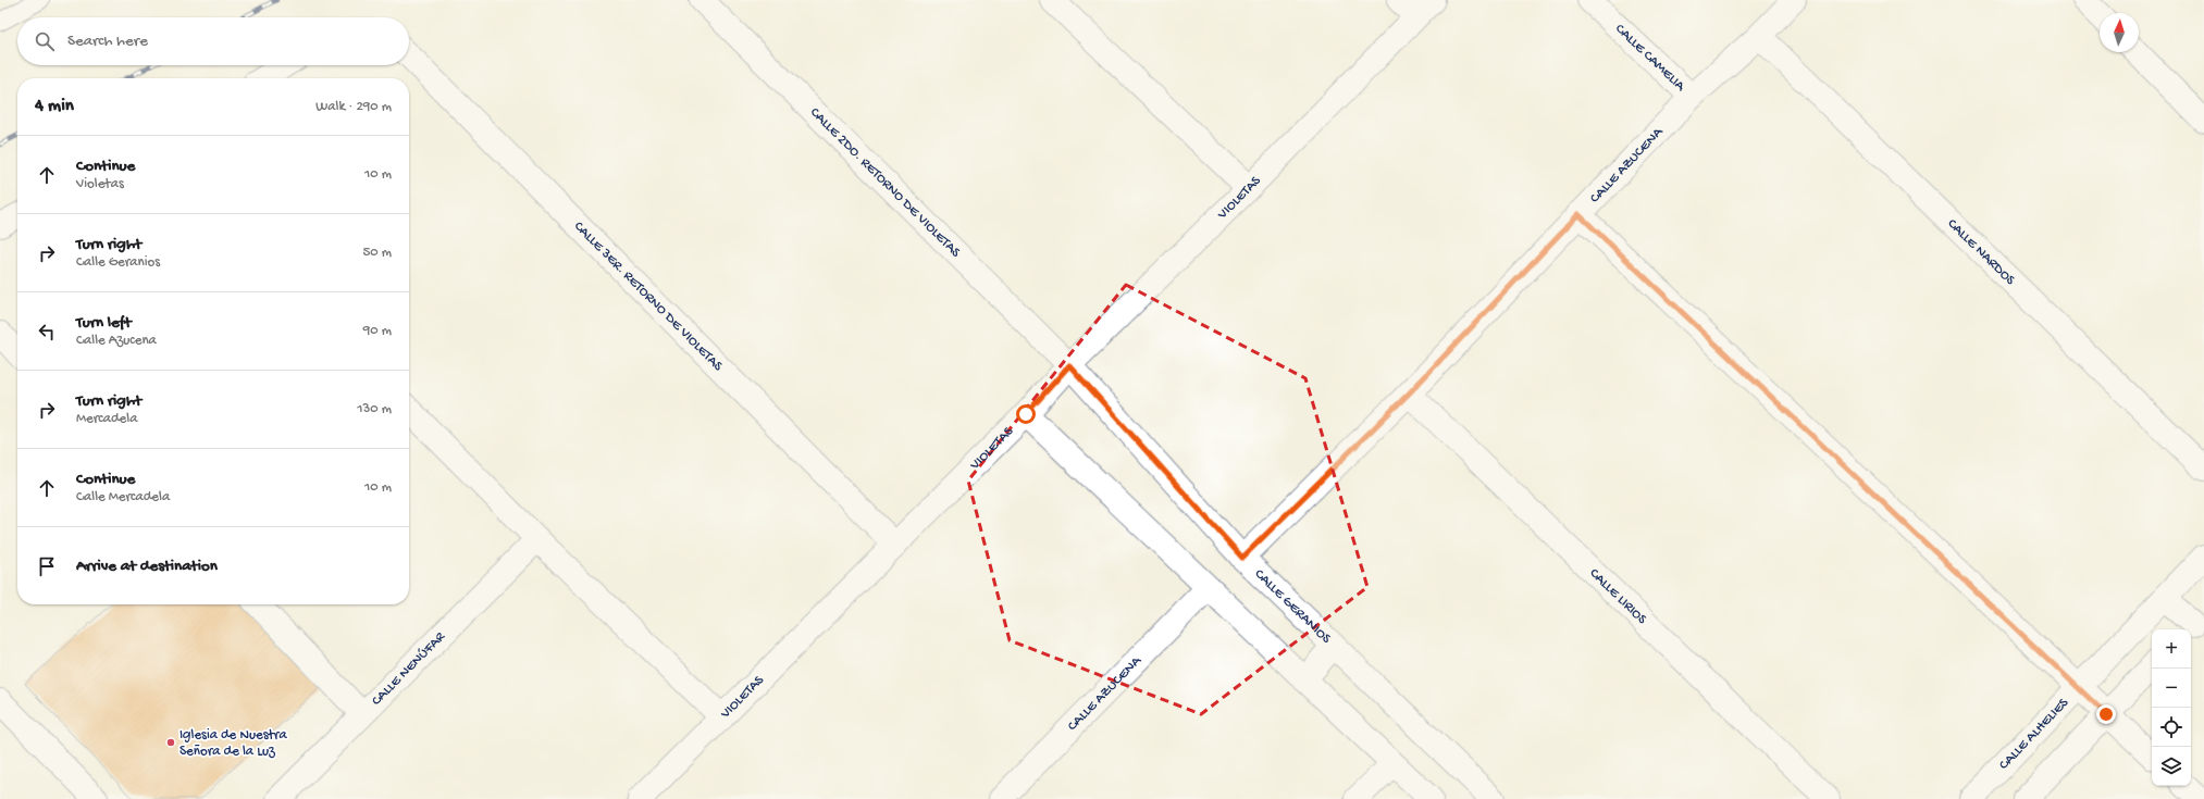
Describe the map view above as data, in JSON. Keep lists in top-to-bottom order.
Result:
{
  "streets": {
    "street": [
      "CALLE CAMELIA",
      "CALLE AZUCENA",
      "CALLE 2DO. RETORNO DE VIOLETAS",
      "VIOLETAS",
      "CALLE NARDOS",
      "CALLE 3ER. RETORNO DE VIOLETAS",
      "CALLE LIRIOS",
      "CALLE GERANIOS",
      "CALLE NENÚFAR",
      "CALLE ALHELIES"
    ]
  },
  "crossings": [
    ["CALLE CAMELIA", "CALLE AZUCENA"],
    ["CALLE AZUCENA", "CALLE NARDOS"],
    ["CALLE AZUCENA", "CALLE LIRIOS"],
    ["CALLE AZUCENA", "CALLE GERANIOS"],
    ["CALLE 2DO. RETORNO DE VIOLETAS", "VIOLETAS"],
    ["CALLE 2DO. RETORNO DE VIOLETAS", "CALLE GERANIOS"],
    ["VIOLETAS", "CALLE 3ER. RETORNO DE VIOLETAS"],
    ["VIOLETAS", "CALLE GERANIOS"]
  ],
  "places": ["Iglesia de Nuestra Señora de la Luz"],
  "north": "top",
  "page": {
    "search": "Search here",
    "heading": ["4 min", "Walk · 290 m"],
    "list": [
      ["Continue", "Violetas", "10 m"],
      ["Turn right", "Calle Geranios", "50 m"],
      ["Turn left", "Calle Azucena", "90 m"],
      ["Turn right", "Mercadela", "130 m"],
      ["Continue", "Calle Mercadela", "10 m"],
      "Arrive at destination"
    ],
    "map_buttons": ["+", "−"]
  }
}
